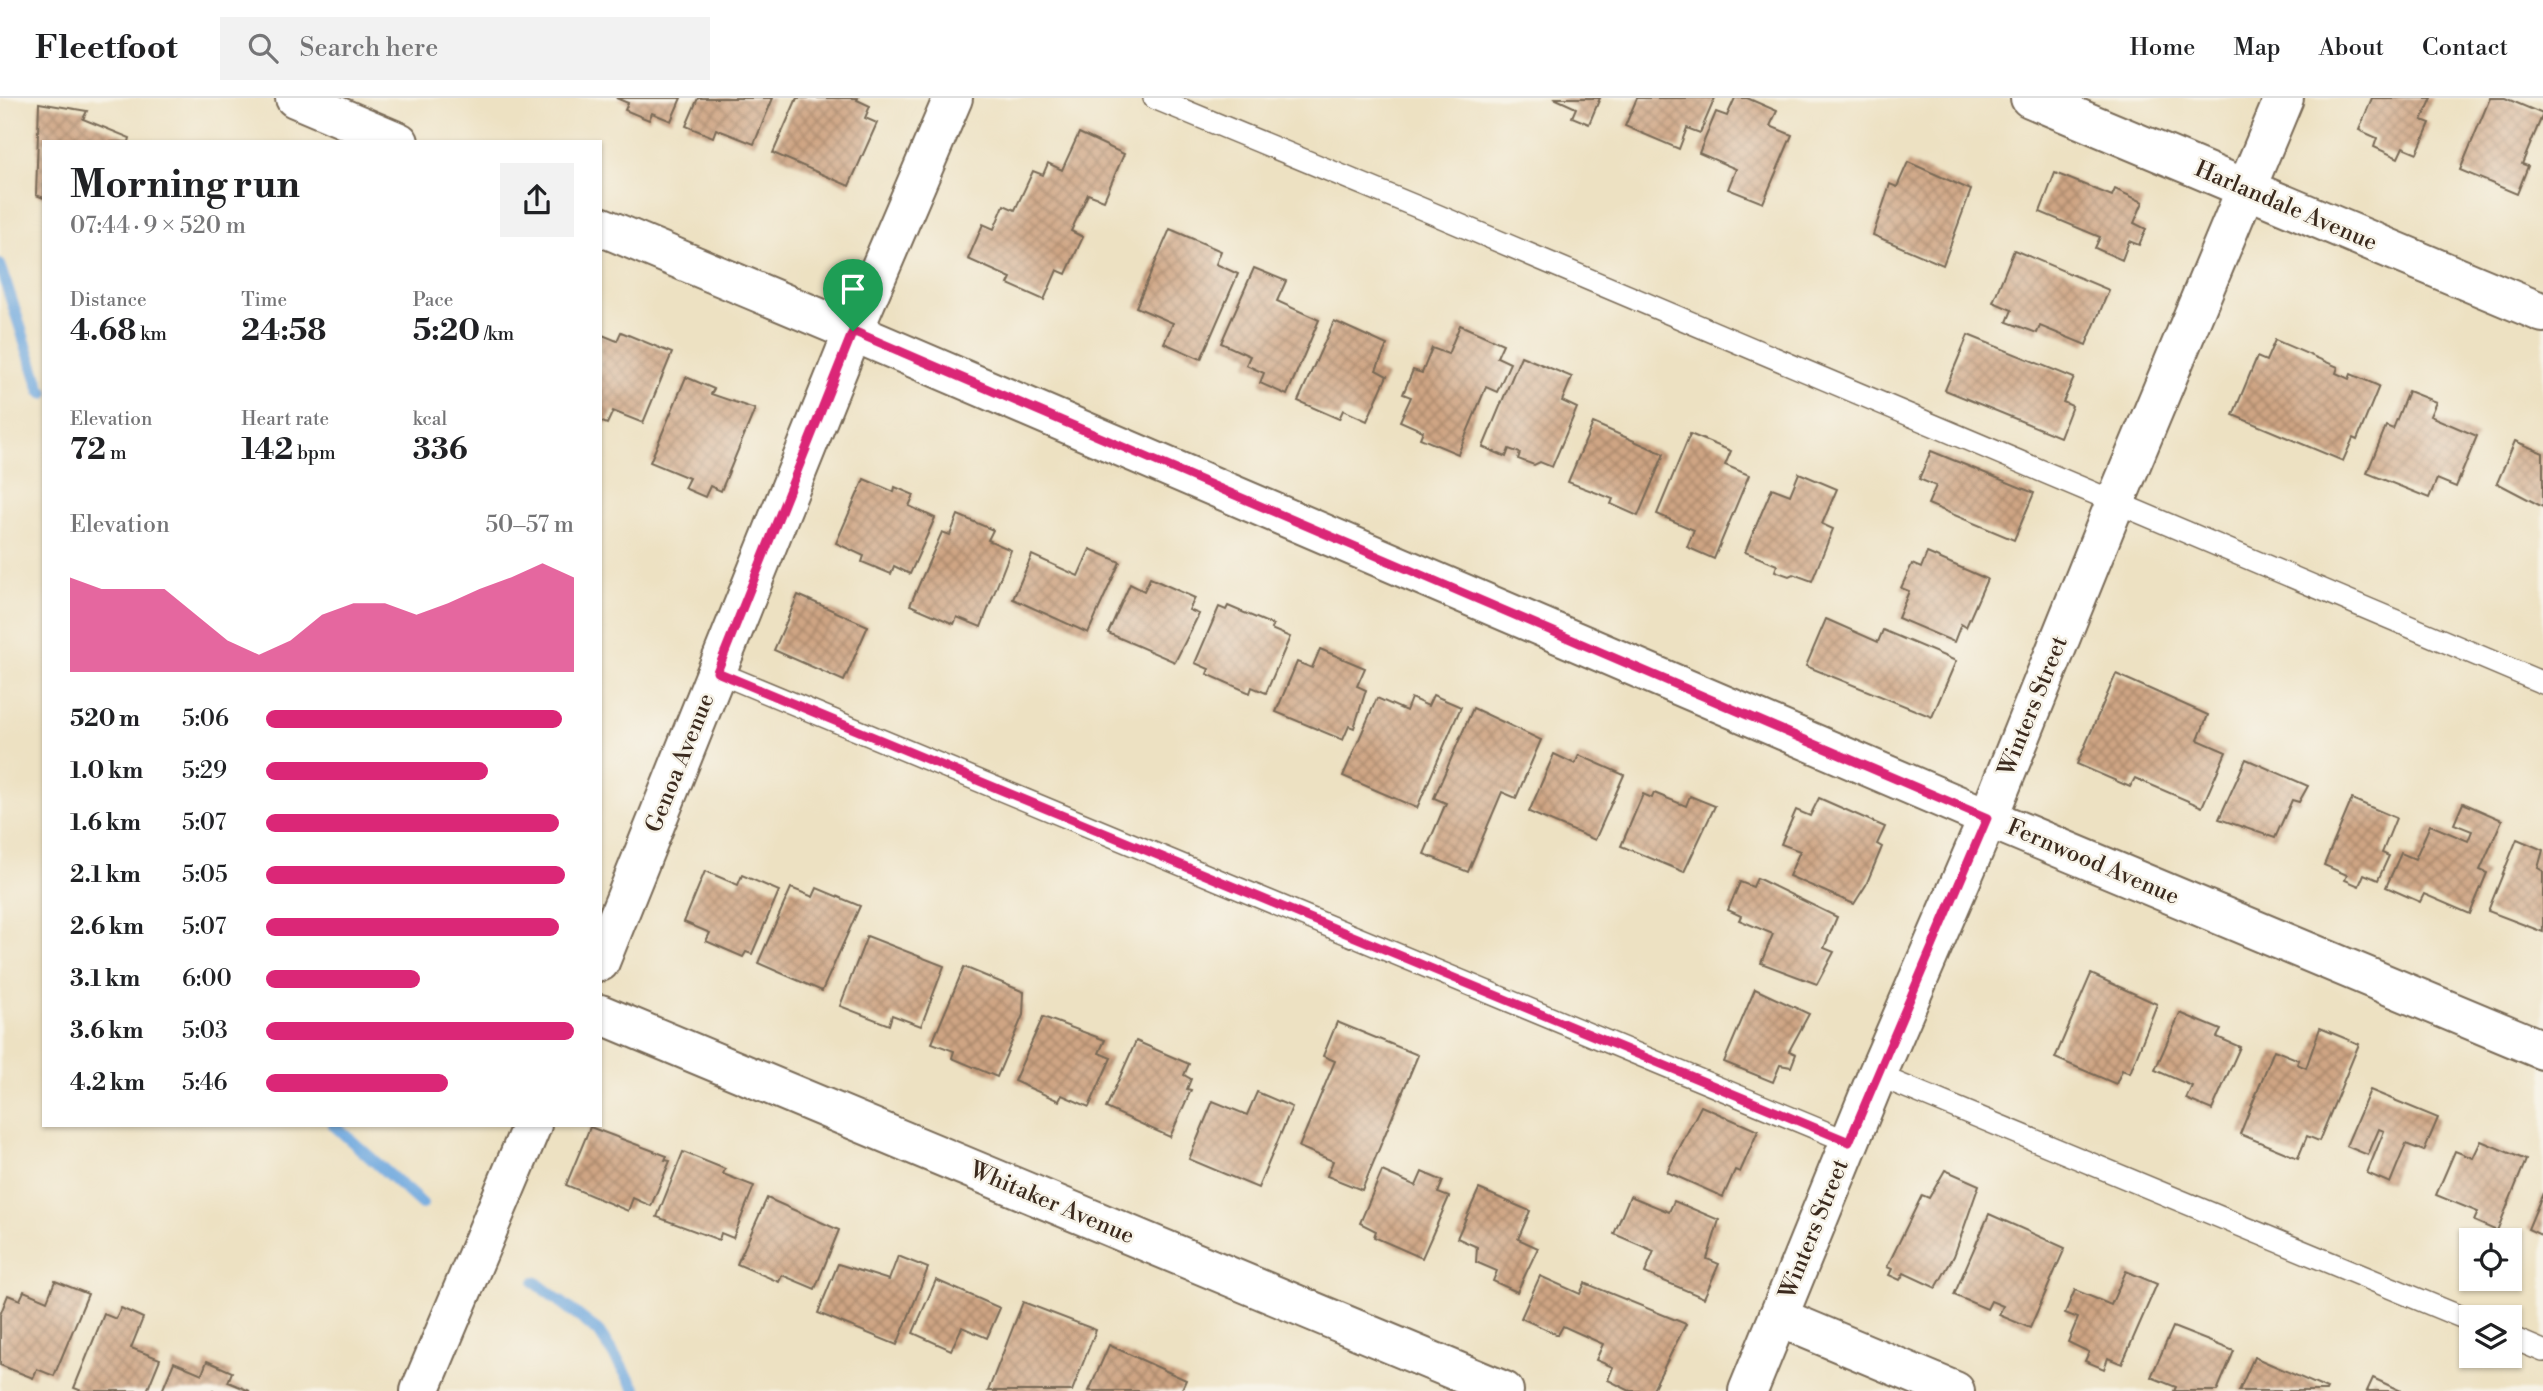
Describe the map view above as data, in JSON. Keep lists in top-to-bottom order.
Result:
{
  "streets": {
    "street": [
      "Harlandale Avenue",
      "Winters Street",
      "Genoa Avenue",
      "Fernwood Avenue",
      "Whitaker Avenue"
    ]
  },
  "crossings": [
    ["Harlandale Avenue", "Winters Street"],
    ["Winters Street", "Fernwood Avenue"],
    ["Genoa Avenue", "Fernwood Avenue"]
  ],
  "page": {
    "header": "Fleetfoot",
    "search": "Search here",
    "nav": [
      "Home",
      "Map",
      "About",
      "Contact"
    ],
    "heading": ["Morning run", "07:44 · 9 × 520 m"],
    "stats": [
      ["Distance", "4.68 km"],
      ["Time", "24:58"],
      ["Pace", "5:20 /km"],
      ["Elevation", "72 m"],
      ["Heart rate", "142 bpm"],
      ["kcal", "336"]
    ],
    "chart": ["Elevation", "50–57 m"],
    "list": [
      {
        "name": "520 m",
        "note": "5:06"
      },
      {
        "name": "1.0 km",
        "note": "5:29"
      },
      {
        "name": "1.6 km",
        "note": "5:07"
      },
      {
        "name": "2.1 km",
        "note": "5:05"
      },
      {
        "name": "2.6 km",
        "note": "5:07"
      },
      {
        "name": "3.1 km",
        "note": "6:00"
      },
      {
        "name": "3.6 km",
        "note": "5:03"
      },
      {
        "name": "4.2 km",
        "note": "5:46"
      }
    ]
  }
}
